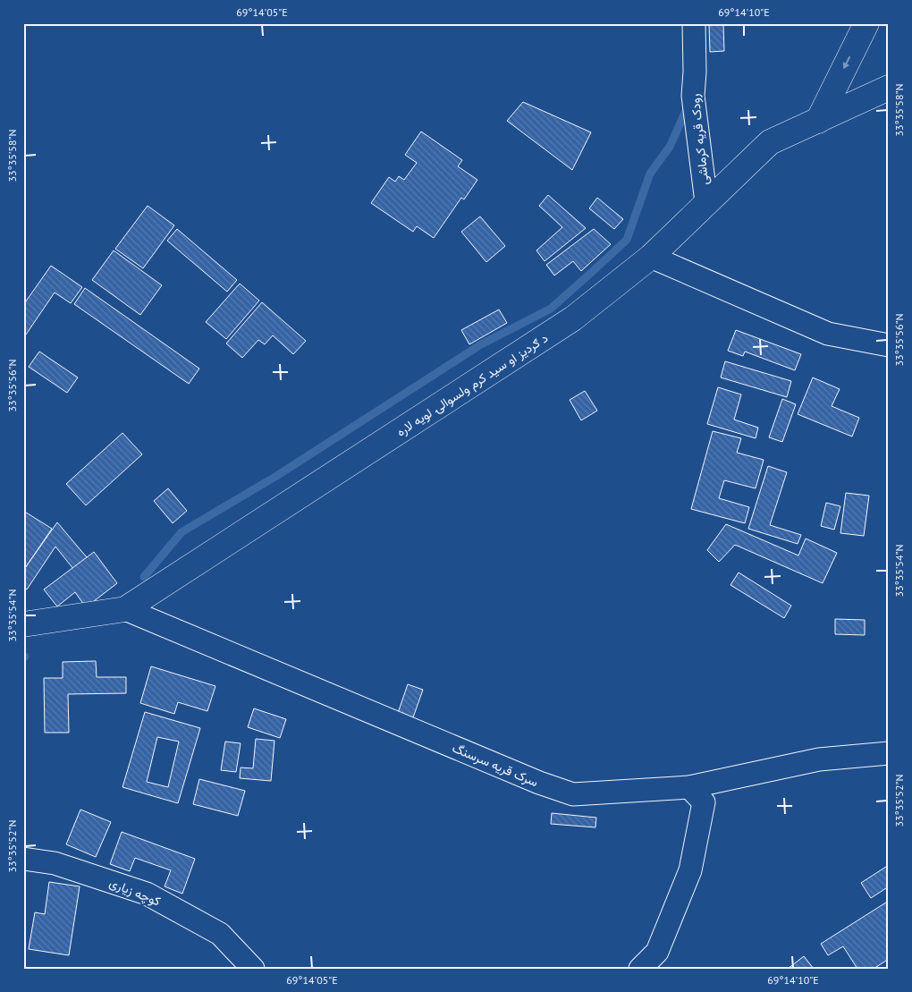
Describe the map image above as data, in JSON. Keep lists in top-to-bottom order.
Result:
{
  "streets": {
    "main road": ["د ګردیز او سید کرم ولسوالۍ لویه لاره"],
    "street": ["رودک قریه کرماشی", "سرک قریه سرسنگ", "کوچه زیاری"]
  },
  "crossings": [
    ["رودک قریه کرماشی", "د ګردیز او سید کرم ولسوالۍ لویه لاره"],
    ["د ګردیز او سید کرم ولسوالۍ لویه لاره", "سرک قریه سرسنگ"]
  ],
  "coordinates": [
    "69°14'05\"E",
    "69°14'10\"E",
    "33°35'58\"N",
    "33°35'56\"N",
    "33°35'54\"N",
    "33°35'52\"N"
  ]
}
